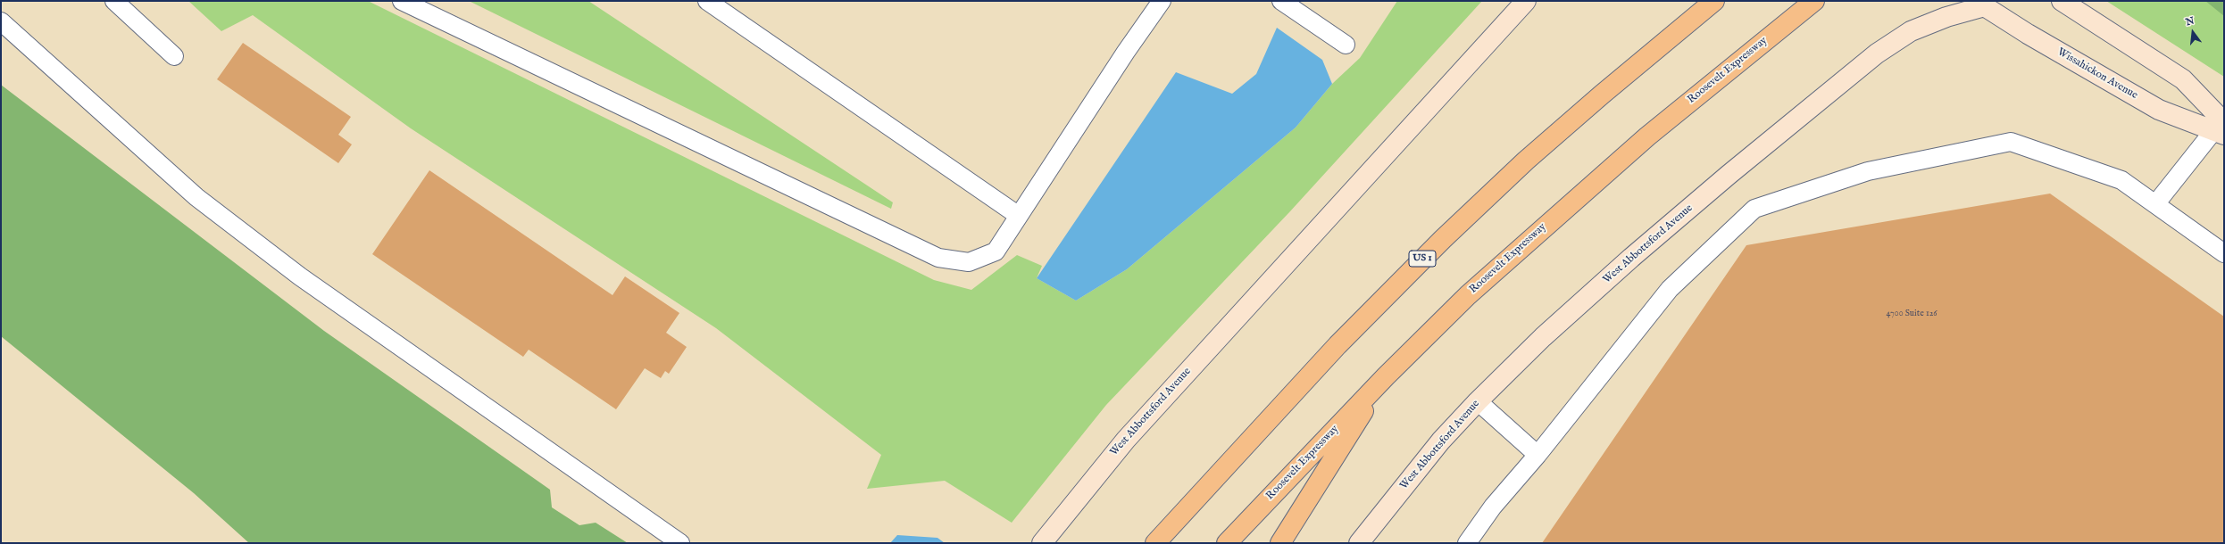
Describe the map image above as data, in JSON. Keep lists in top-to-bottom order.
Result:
{
  "streets": {
    "highway": ["Roosevelt Expressway", "US 1"],
    "street": ["Wissahickon Avenue", "West Abbottsford Avenue"]
  },
  "crossings": [
    ["Wissahickon Avenue", "West Abbottsford Avenue"]
  ],
  "house_numbers": ["4700 Suite 126"],
  "north": "top"
}
